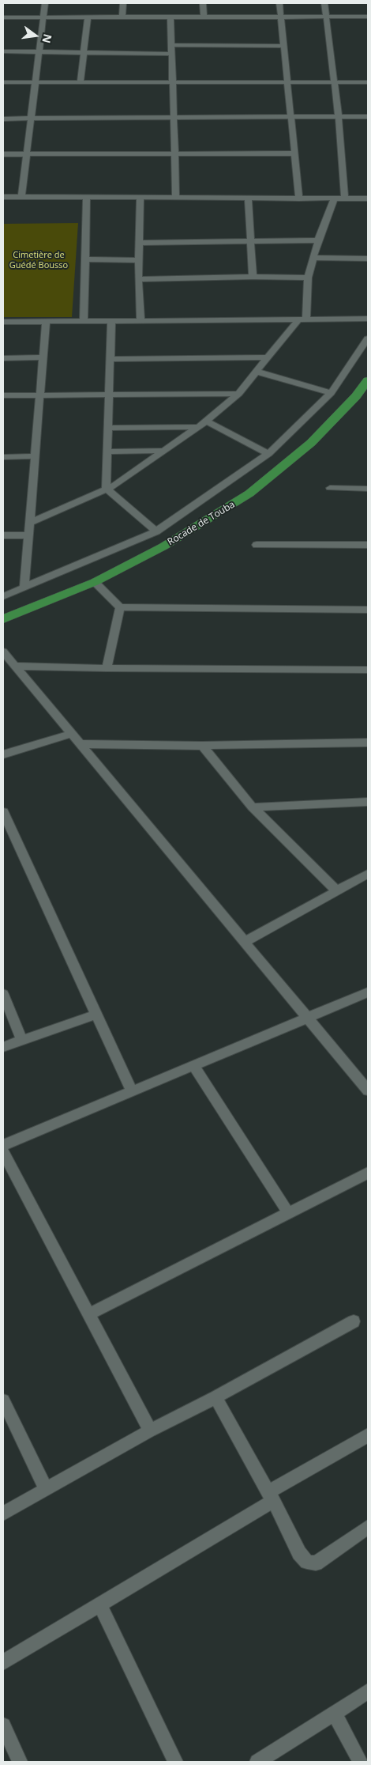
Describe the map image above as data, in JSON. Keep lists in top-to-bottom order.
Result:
{
  "streets": {
    "main road": ["Rocade de Touba"]
  },
  "parks": ["Cimetière de Guédé Bousso"],
  "north": "right"
}
